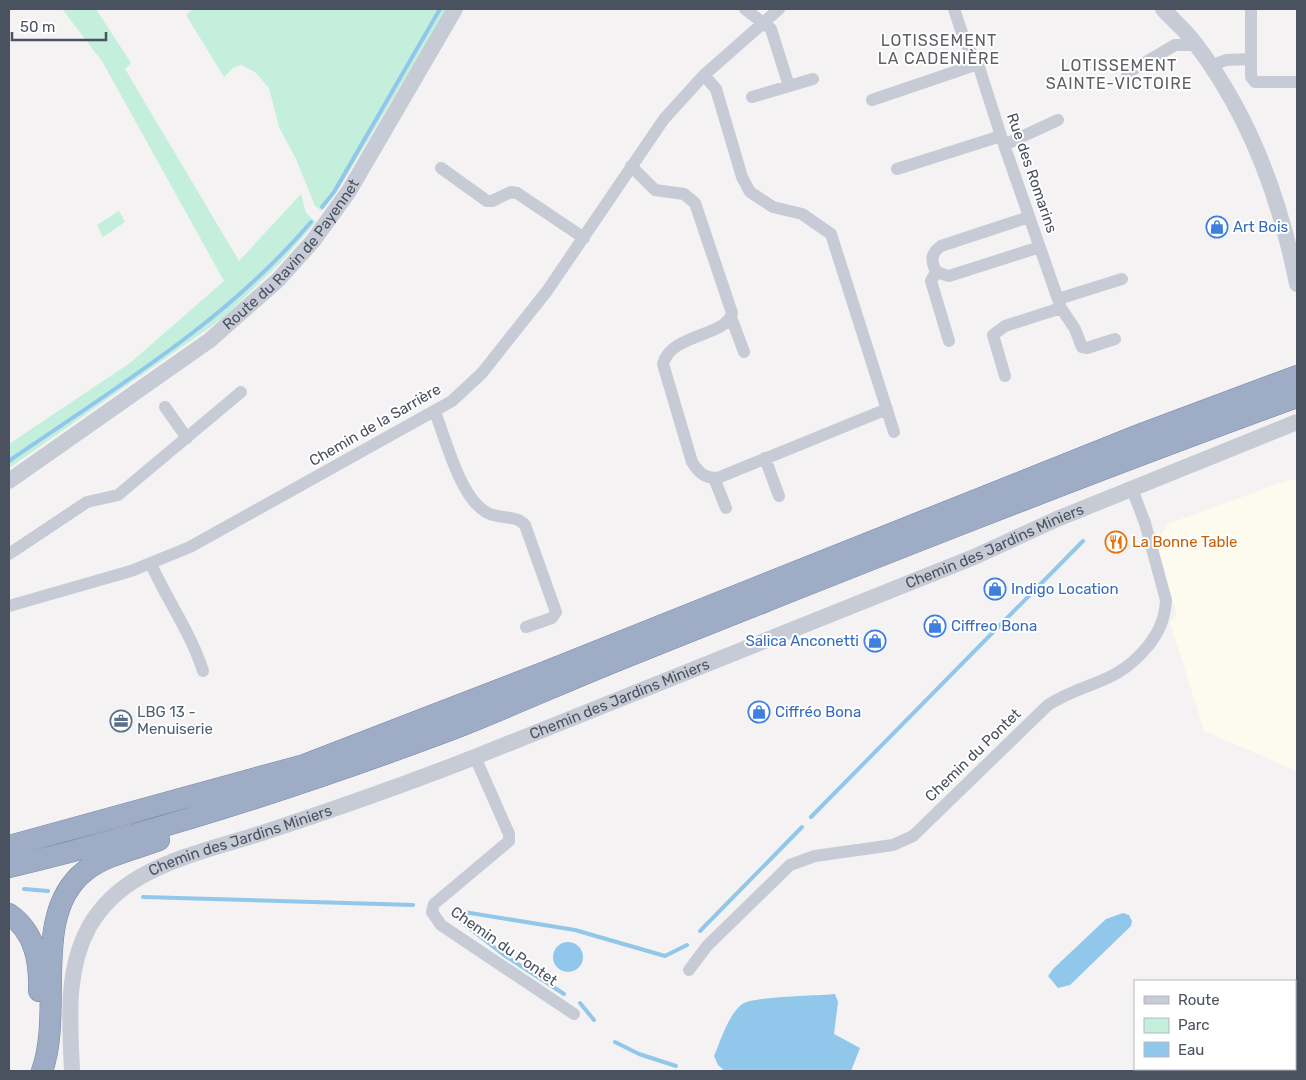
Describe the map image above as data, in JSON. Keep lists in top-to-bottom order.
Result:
{
  "streets": {
    "street": [
      "Rue des Romarins",
      "Route du Ravin de Payennet",
      "Chemin de la Sarrière",
      "Chemin des Jardins Miniers",
      "Chemin du Pontet"
    ]
  },
  "crossings": [
    ["Chemin des Jardins Miniers", "Chemin du Pontet"]
  ],
  "districts": ["LOTISSEMENT LA CADENIÈRE", "LOTISSEMENT SAINTE-VICTOIRE"],
  "places": {
    "shop": [
      "Art Bois",
      "Indigo Location",
      "Ciffreo Bona",
      "Salica Anconetti",
      "Ciffréo Bona"
    ],
    "restaurant": ["La Bonne Table"],
    "office": ["LBG 13 - Menuiserie"]
  },
  "legend": ["Route", "Parc", "Eau"],
  "scale_bar": "50 m"
}
